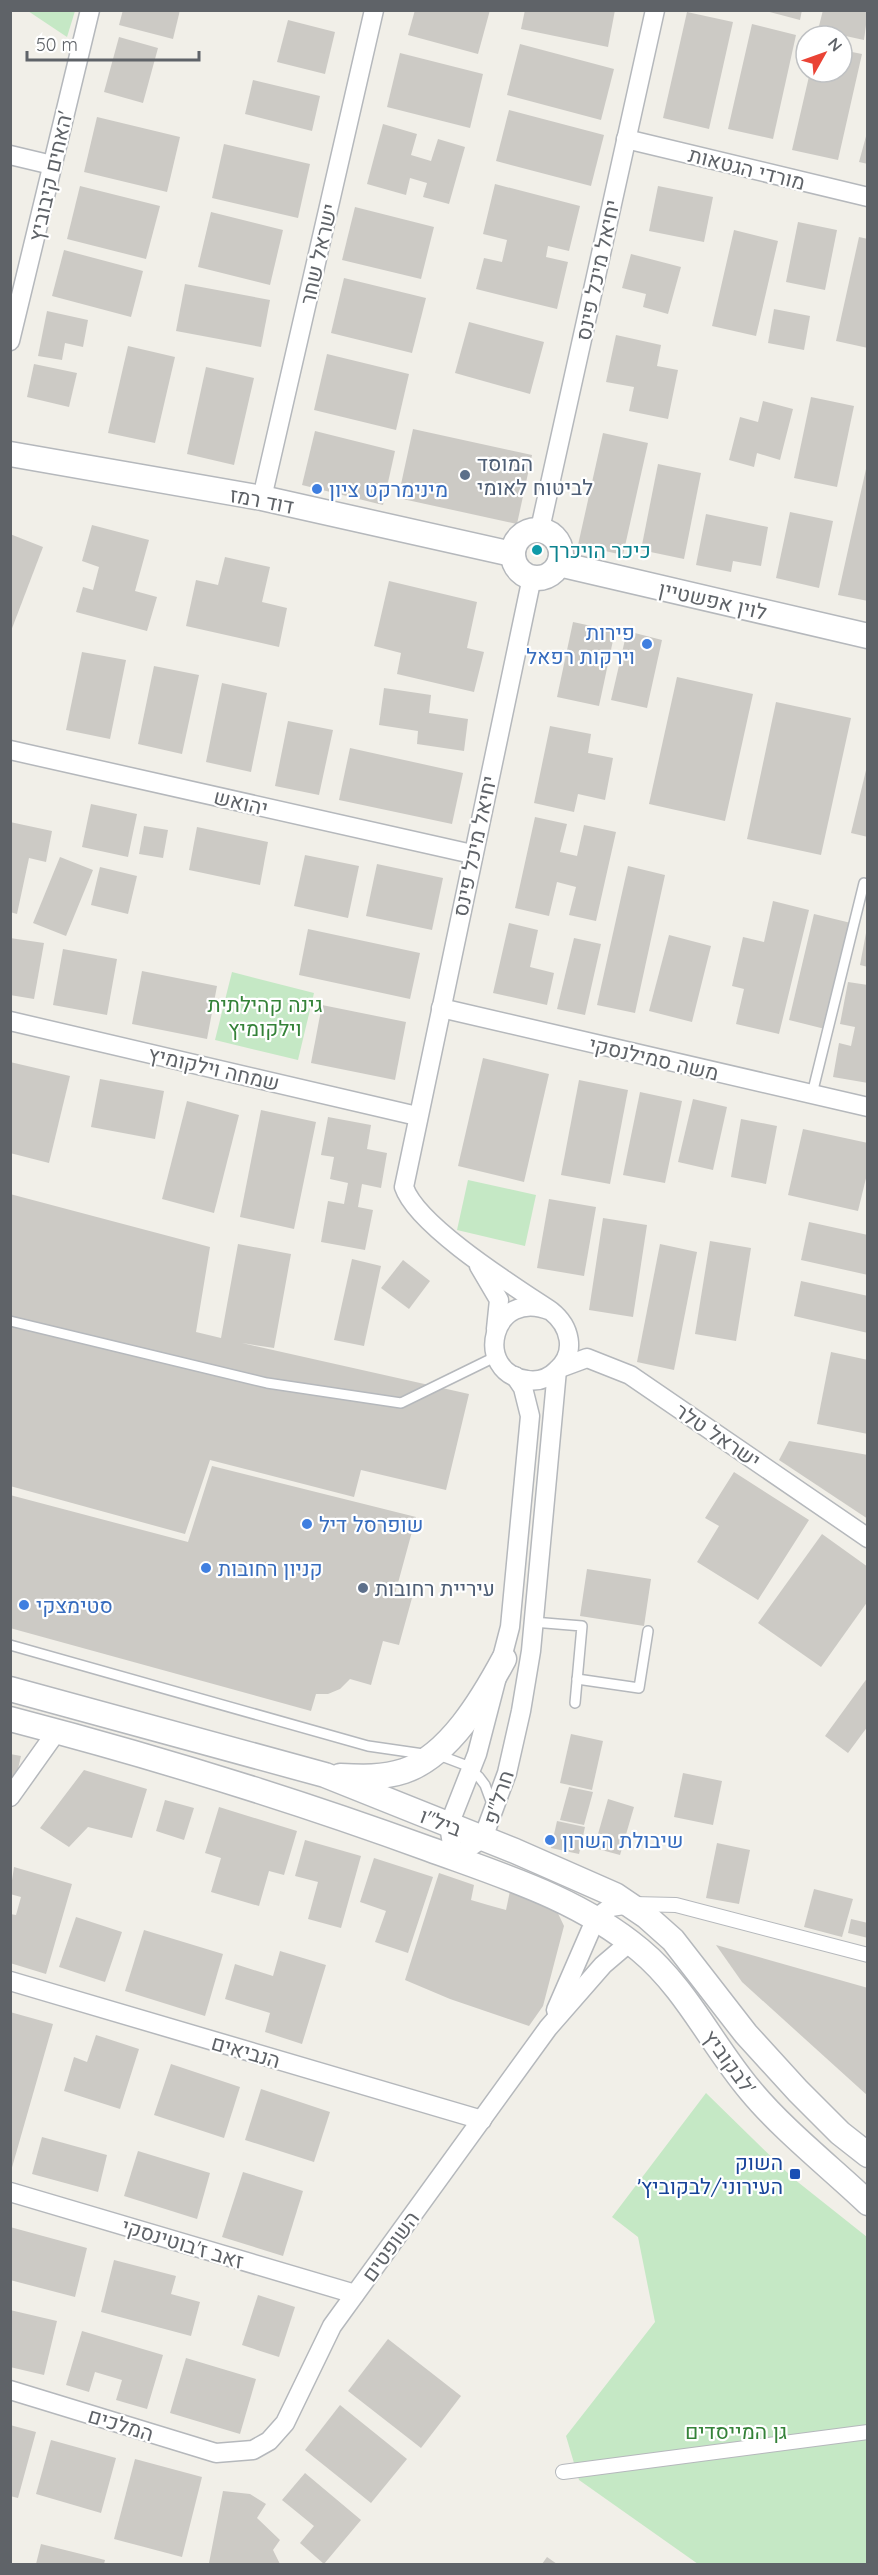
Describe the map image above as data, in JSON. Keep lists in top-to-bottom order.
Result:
{
  "streets": {
    "street": [
      "מורדי הגטאות",
      "האחים קיבוביץ'",
      "ישראל שחר",
      "יחיאל מיכל פינס",
      "דוד רמז",
      "לוין אפשטיין",
      "יהואש",
      "משה סמילנסקי",
      "שמחה וילקומיץ",
      "ישראל טלר",
      "חרל\"פ",
      "ביל\"ו",
      "הנביאים",
      "לבקוביץ'",
      "זאב ז'בוטינסקי",
      "השופטים",
      "המלכים"
    ]
  },
  "crossings": [
    ["מורדי הגטאות", "יחיאל מיכל פינס"],
    ["ישראל שחר", "דוד רמז"],
    ["יחיאל מיכל פינס", "דוד רמז"],
    ["יחיאל מיכל פינס", "לוין אפשטיין"],
    ["יחיאל מיכל פינס", "יהואש"],
    ["יחיאל מיכל פינס", "משה סמילנסקי"],
    ["יחיאל מיכל פינס", "שמחה וילקומיץ"],
    ["דוד רמז", "לוין אפשטיין"],
    ["ישראל טלר", "חרל\"פ"],
    ["חרל\"פ", "ביל\"ו"],
    ["ביל\"ו", "לבקוביץ'"],
    ["ביל\"ו", "השופטים"],
    ["הנביאים", "השופטים"],
    ["לבקוביץ'", "השופטים"],
    ["זאב ז'בוטינסקי", "השופטים"],
    ["השופטים", "המלכים"]
  ],
  "parks": ["גינה קהילתית וילקומיץ", "גן המייסדים"],
  "places": {
    "other": [
      "המוסד לביטוח לאומי",
      "מינימרקט ציון",
      "כיכר הויכרך",
      "פירות וירקות רפאל",
      "שופרסל דיל",
      "קניון רחובות",
      "עיריית רחובות",
      "סטימצקי",
      "שיבולת השרון"
    ],
    "transit": ["השוק העירוני/לבקוביץ׳"]
  },
  "scale_bar": "50 m",
  "north": "top right"
}
